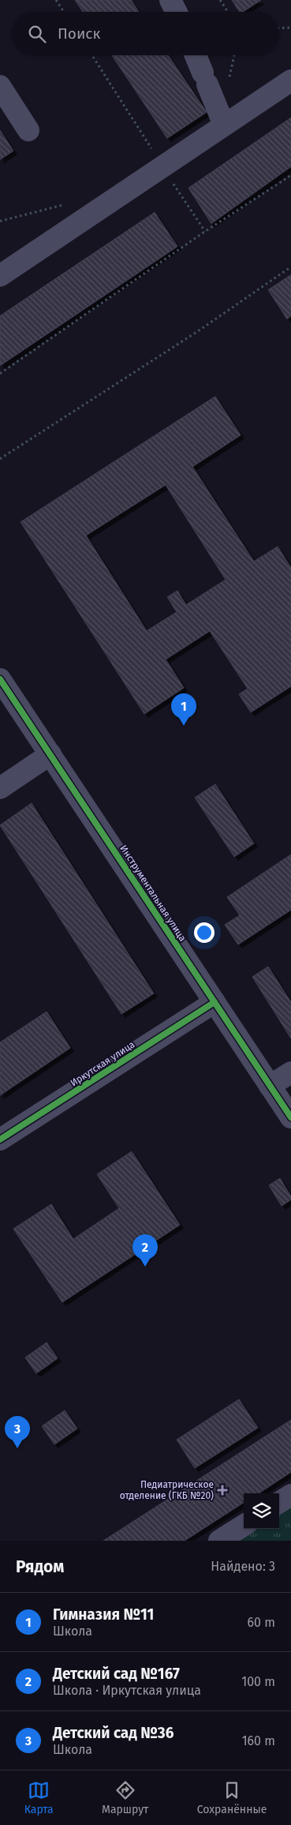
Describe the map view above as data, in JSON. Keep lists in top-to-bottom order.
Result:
{
  "streets": {
    "street": ["Инструментальная улица", "Иркутская улица"]
  },
  "crossings": [
    ["Инструментальная улица", "Иркутская улица"]
  ],
  "places": {
    "health": ["Педиатрическое отделение (ГКБ №20)"]
  },
  "page": {
    "search": "Поиск",
    "pins": ["1", "2", "3"],
    "heading": ["Рядом", "Найдено: 3"],
    "list": [
      {
        "mark": "1",
        "name": "Гимназия №11",
        "note": "Школа",
        "value": "60 m"
      },
      {
        "mark": "2",
        "name": "Детский сад №167",
        "note": "Школа · Иркутская улица",
        "value": "100 m"
      },
      {
        "mark": "3",
        "name": "Детский сад №36",
        "note": "Школа",
        "value": "160 m"
      }
    ],
    "nav": ["Карта", "Маршрут", "Сохранённые"]
  }
}
